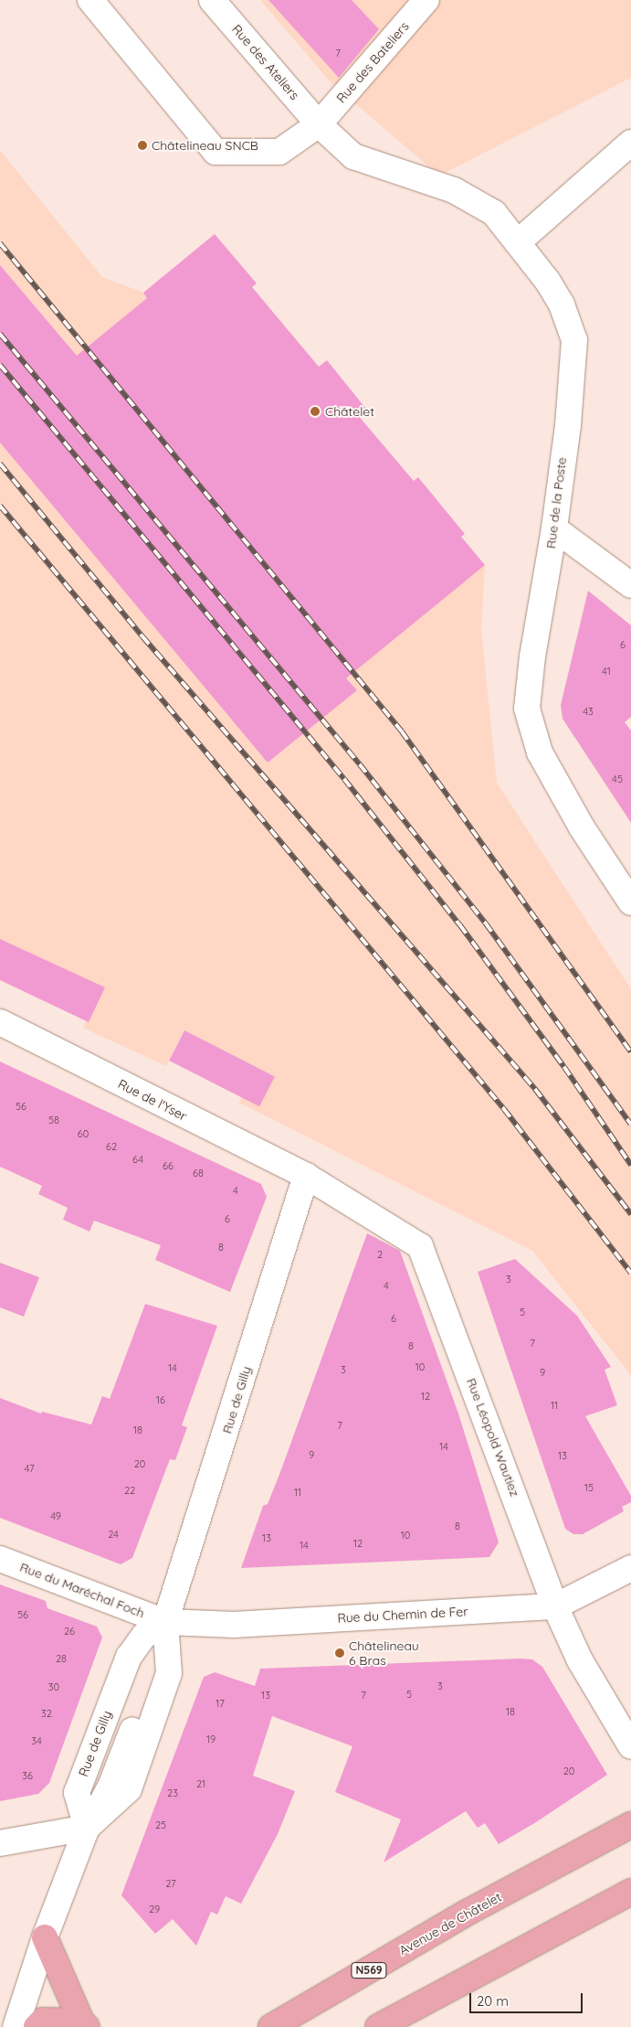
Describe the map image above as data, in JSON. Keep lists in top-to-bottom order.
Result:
{
  "streets": {
    "main road": ["Avenue de Châtelet", "N569"],
    "street": [
      "Rue des Ateliers",
      "Rue des Bateliers",
      "Rue de la Poste",
      "Rue de l'Yser",
      "Rue de Gilly",
      "Rue Léopold Wautiez",
      "Rue du Maréchal Foch",
      "Rue du Chemin de Fer"
    ]
  },
  "crossings": [
    ["Rue des Ateliers", "Rue des Bateliers"],
    ["Rue des Ateliers", "Rue de la Poste"],
    ["Rue de l'Yser", "Rue de Gilly"],
    ["Rue de l'Yser", "Rue Léopold Wautiez"],
    ["Rue de Gilly", "Rue Léopold Wautiez"],
    ["Rue de Gilly", "Rue du Maréchal Foch"],
    ["Rue de Gilly", "Rue du Chemin de Fer"],
    ["Rue Léopold Wautiez", "Rue du Chemin de Fer"],
    ["Rue du Maréchal Foch", "Rue du Chemin de Fer"]
  ],
  "places": ["Châtelineau SNCB", "Châtelet", "Châtelineau 6 Bras"],
  "house_numbers": [
    "7",
    "6",
    "41",
    "43",
    "45",
    "56",
    "58",
    "60",
    "62",
    "64",
    "66",
    "68",
    "4",
    "6",
    "8",
    "2",
    "3",
    "4",
    "5",
    "6",
    "7",
    "8",
    "10",
    "14",
    "3",
    "9",
    "12",
    "16",
    "11",
    "7",
    "18",
    "14",
    "9",
    "13",
    "20",
    "47",
    "15",
    "22",
    "11",
    "49",
    "8",
    "24",
    "10",
    "13",
    "12",
    "14",
    "56",
    "26",
    "28",
    "3",
    "30",
    "5",
    "13",
    "7",
    "17",
    "18",
    "32",
    "19",
    "34",
    "20",
    "36",
    "21",
    "23",
    "25",
    "27",
    "29"
  ],
  "scale_bar": "20 m"
}
